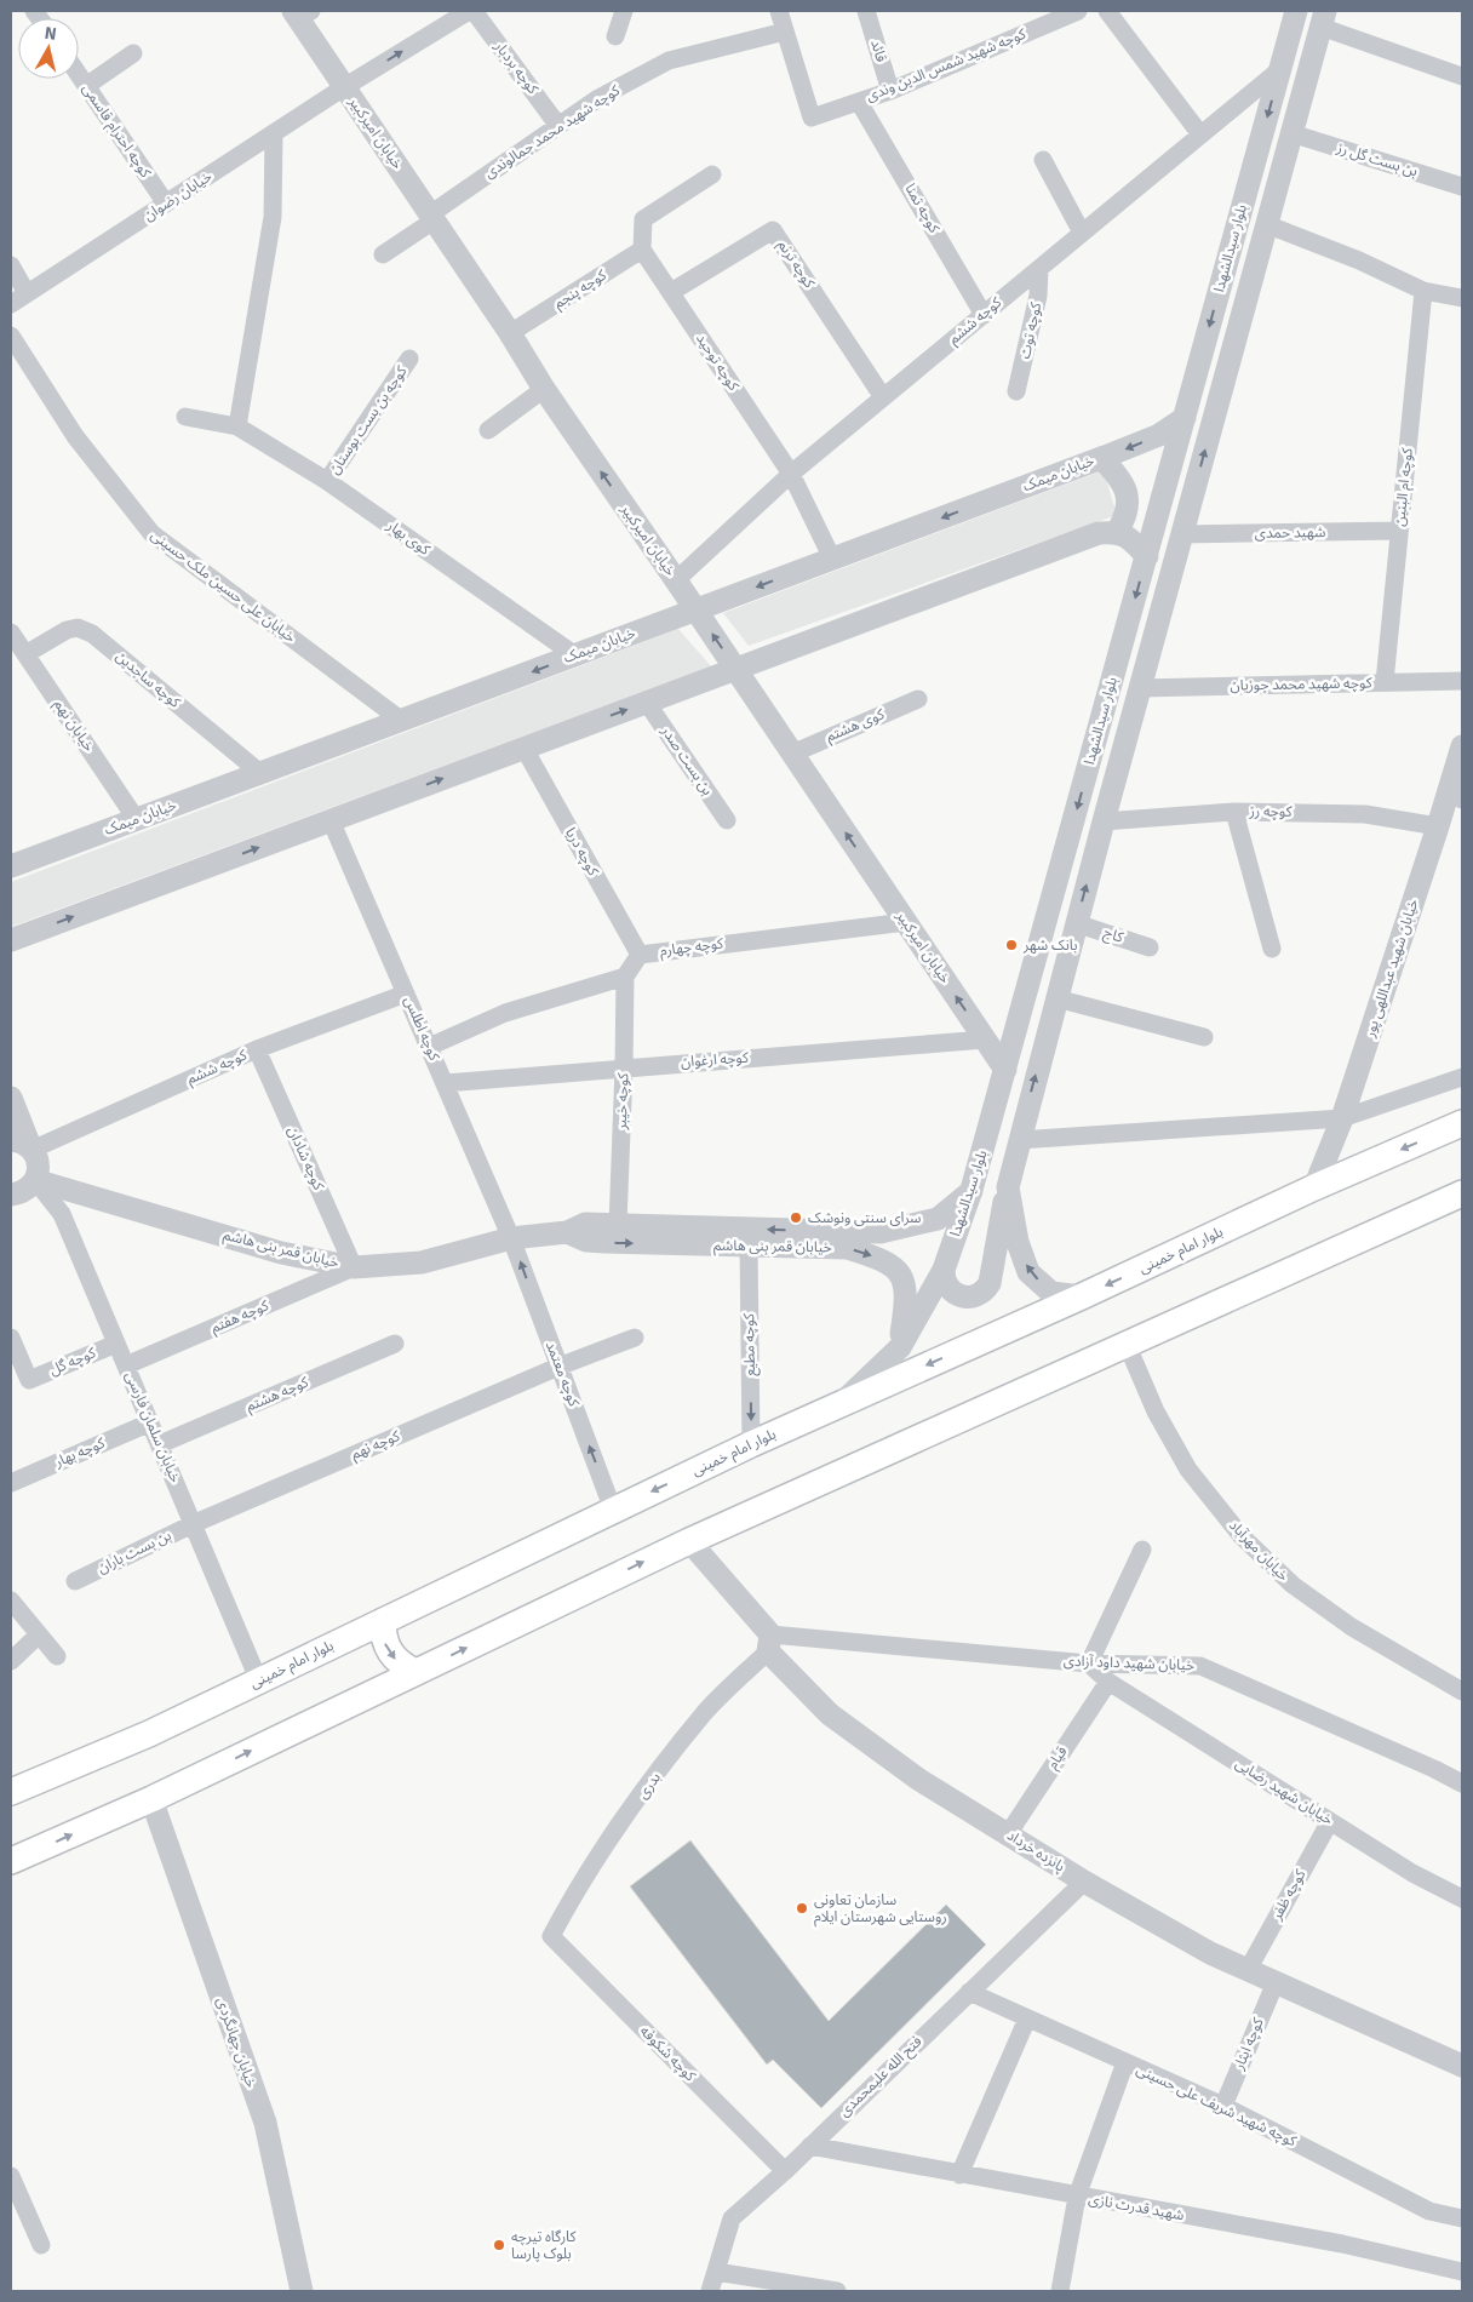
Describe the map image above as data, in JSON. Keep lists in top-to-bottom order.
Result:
{
  "streets": {
    "main road": ["بلوار امام خمینی"],
    "street": [
      "قائد",
      "کوچه شهید شمس الدین وندی",
      "کوچه بردبار",
      "کوچه احترام قاسمی",
      "کوچه شهید محمد جمالوندی",
      "خیابان امیرکبیر",
      "بن بست گل رز",
      "خیابان رضوان",
      "کوچه تمنا",
      "بلوار سیدالشهدا",
      "کوچه ترنم",
      "کوچه پنجم",
      "کوچه ششم",
      "کوچه توت",
      "کوچه توحید",
      "کوچه بن بست بوستان",
      "خیابان میمک",
      "کوچه ام البنین",
      "شهید حمدی",
      "کوی بهار",
      "خیابان علی حسین ملک حسینی",
      "کوچه ساجدین",
      "کوچه شهید محمد جوزیان",
      "خیابان نهم",
      "کوی هشتم",
      "بن بست صدر",
      "کوچه رز",
      "کوچه دریا",
      "کاج",
      "کوچه چهارم",
      "خیابان شهید عبداللهی پور",
      "کوچه اطلس",
      "کوچه ارغوان",
      "کوچه خیبر",
      "کوچه شادان",
      "خیابان قمر بنی هاشم",
      "کوچه هفتم",
      "کوچه مطیع",
      "کوچه گل",
      "کوچه معتمد",
      "کوچه هشتم",
      "خیابان سلمان فارسی",
      "کوچه نهم",
      "کوچه بهار",
      "خیابان مهرآباد",
      "بن بست باران",
      "خیابان شهید داود آزادی",
      "قیام",
      "بدری",
      "خیابان شهید رضایی",
      "پانزده خرداد",
      "کوچه ظفر",
      "خیابان جهانگردی",
      "کوچه ایثار",
      "کوچه شکوفه",
      "فتح الله علیمحمدی",
      "کوچه شهید شریف علی حسینی",
      "شهید قدرت نازی"
    ]
  },
  "crossings": [
    ["قائد", "کوچه شهید شمس الدین وندی"],
    ["کوچه شهید شمس الدین وندی", "کوچه شهید محمد جمالوندی"],
    ["کوچه شهید شمس الدین وندی", "کوچه تمنا"],
    ["کوچه بردبار", "کوچه شهید محمد جمالوندی"],
    ["کوچه احترام قاسمی", "خیابان رضوان"],
    ["کوچه شهید محمد جمالوندی", "خیابان امیرکبیر"],
    ["خیابان امیرکبیر", "خیابان رضوان"],
    ["خیابان امیرکبیر", "بلوار سیدالشهدا"],
    ["خیابان امیرکبیر", "کوچه پنجم"],
    ["خیابان امیرکبیر", "کوچه ششم"],
    ["خیابان امیرکبیر", "خیابان میمک"],
    ["خیابان امیرکبیر", "کوی هشتم"],
    ["خیابان امیرکبیر", "کوچه چهارم"],
    ["خیابان امیرکبیر", "کوچه ارغوان"],
    ["بن بست گل رز", "بلوار سیدالشهدا"],
    ["کوچه تمنا", "کوچه ششم"],
    ["بلوار سیدالشهدا", "کوچه ششم"],
    ["بلوار سیدالشهدا", "خیابان میمک"],
    ["بلوار سیدالشهدا", "شهید حمدی"],
    ["بلوار سیدالشهدا", "کوچه شهید محمد جوزیان"],
    ["بلوار سیدالشهدا", "کوچه رز"],
    ["بلوار سیدالشهدا", "کاج"],
    ["بلوار سیدالشهدا", "خیابان قمر بنی هاشم"],
    ["بلوار سیدالشهدا", "بلوار امام خمینی"],
    ["کوچه ترنم", "کوچه ششم"],
    ["کوچه ترنم", "کوچه توحید"],
    ["کوچه پنجم", "کوچه توحید"],
    ["کوچه ششم", "کوچه توت"],
    ["کوچه ششم", "کوچه توحید"],
    ["کوچه ششم", "کوچه اطلس"],
    ["کوچه ششم", "کوچه شادان"],
    ["کوچه توحید", "خیابان میمک"],
    ["کوچه بن بست بوستان", "کوی بهار"],
    ["خیابان میمک", "کوی بهار"],
    ["خیابان میمک", "خیابان علی حسین ملک حسینی"],
    ["خیابان میمک", "کوچه ساجدین"],
    ["خیابان میمک", "خیابان نهم"],
    ["کوچه ام البنین", "شهید حمدی"],
    ["کوچه ام البنین", "کوچه شهید محمد جوزیان"],
    ["کوچه ساجدین", "خیابان نهم"],
    ["کوچه رز", "خیابان شهید عبداللهی پور"],
    ["کوچه دریا", "کوچه چهارم"],
    ["کوچه چهارم", "کوچه خیبر"],
    ["خیابان شهید عبداللهی پور", "بلوار امام خمینی"],
    ["کوچه اطلس", "کوچه ارغوان"],
    ["کوچه اطلس", "خیابان قمر بنی هاشم"],
    ["کوچه اطلس", "کوچه معتمد"],
    ["کوچه ارغوان", "کوچه خیبر"],
    ["کوچه خیبر", "خیابان قمر بنی هاشم"],
    ["کوچه شادان", "خیابان قمر بنی هاشم"],
    ["کوچه شادان", "کوچه هفتم"],
    ["خیابان قمر بنی هاشم", "کوچه هفتم"],
    ["خیابان قمر بنی هاشم", "کوچه مطیع"],
    ["خیابان قمر بنی هاشم", "کوچه معتمد"],
    ["خیابان قمر بنی هاشم", "خیابان سلمان فارسی"],
    ["بلوار امام خمینی", "کوچه مطیع"],
    ["بلوار امام خمینی", "کوچه معتمد"],
    ["بلوار امام خمینی", "خیابان سلمان فارسی"],
    ["کوچه هفتم", "خیابان سلمان فارسی"],
    ["کوچه گل", "خیابان سلمان فارسی"],
    ["کوچه معتمد", "کوچه نهم"],
    ["کوچه هشتم", "خیابان سلمان فارسی"],
    ["خیابان سلمان فارسی", "کوچه نهم"],
    ["خیابان سلمان فارسی", "کوچه بهار"],
    ["خیابان سلمان فارسی", "بن بست باران"],
    ["کوچه نهم", "بن بست باران"],
    ["خیابان شهید داود آزادی", "بدری"],
    ["خیابان شهید داود آزادی", "خیابان شهید رضایی"],
    ["خیابان شهید داود آزادی", "پانزده خرداد"],
    ["قیام", "خیابان شهید رضایی"],
    ["قیام", "پانزده خرداد"],
    ["بدری", "پانزده خرداد"],
    ["بدری", "کوچه شکوفه"],
    ["خیابان شهید رضایی", "کوچه ظفر"],
    ["پانزده خرداد", "کوچه ظفر"],
    ["پانزده خرداد", "کوچه ایثار"],
    ["پانزده خرداد", "فتح الله علیمحمدی"],
    ["کوچه ایثار", "کوچه شهید شریف علی حسینی"],
    ["کوچه شکوفه", "فتح الله علیمحمدی"],
    ["فتح الله علیمحمدی", "کوچه شهید شریف علی حسینی"],
    ["فتح الله علیمحمدی", "شهید قدرت نازی"]
  ],
  "one_way": ["خیابان امیرکبیر", "کوچه مطیع", "کوچه معتمد"],
  "places": [
    "بانک شهر",
    "سرای سنتی ونوشک",
    "سازمان تعاونی روستایی شهرستان ایلام",
    "کارگاه تیرچه بلوک پارسا"
  ],
  "north": "top"
}
